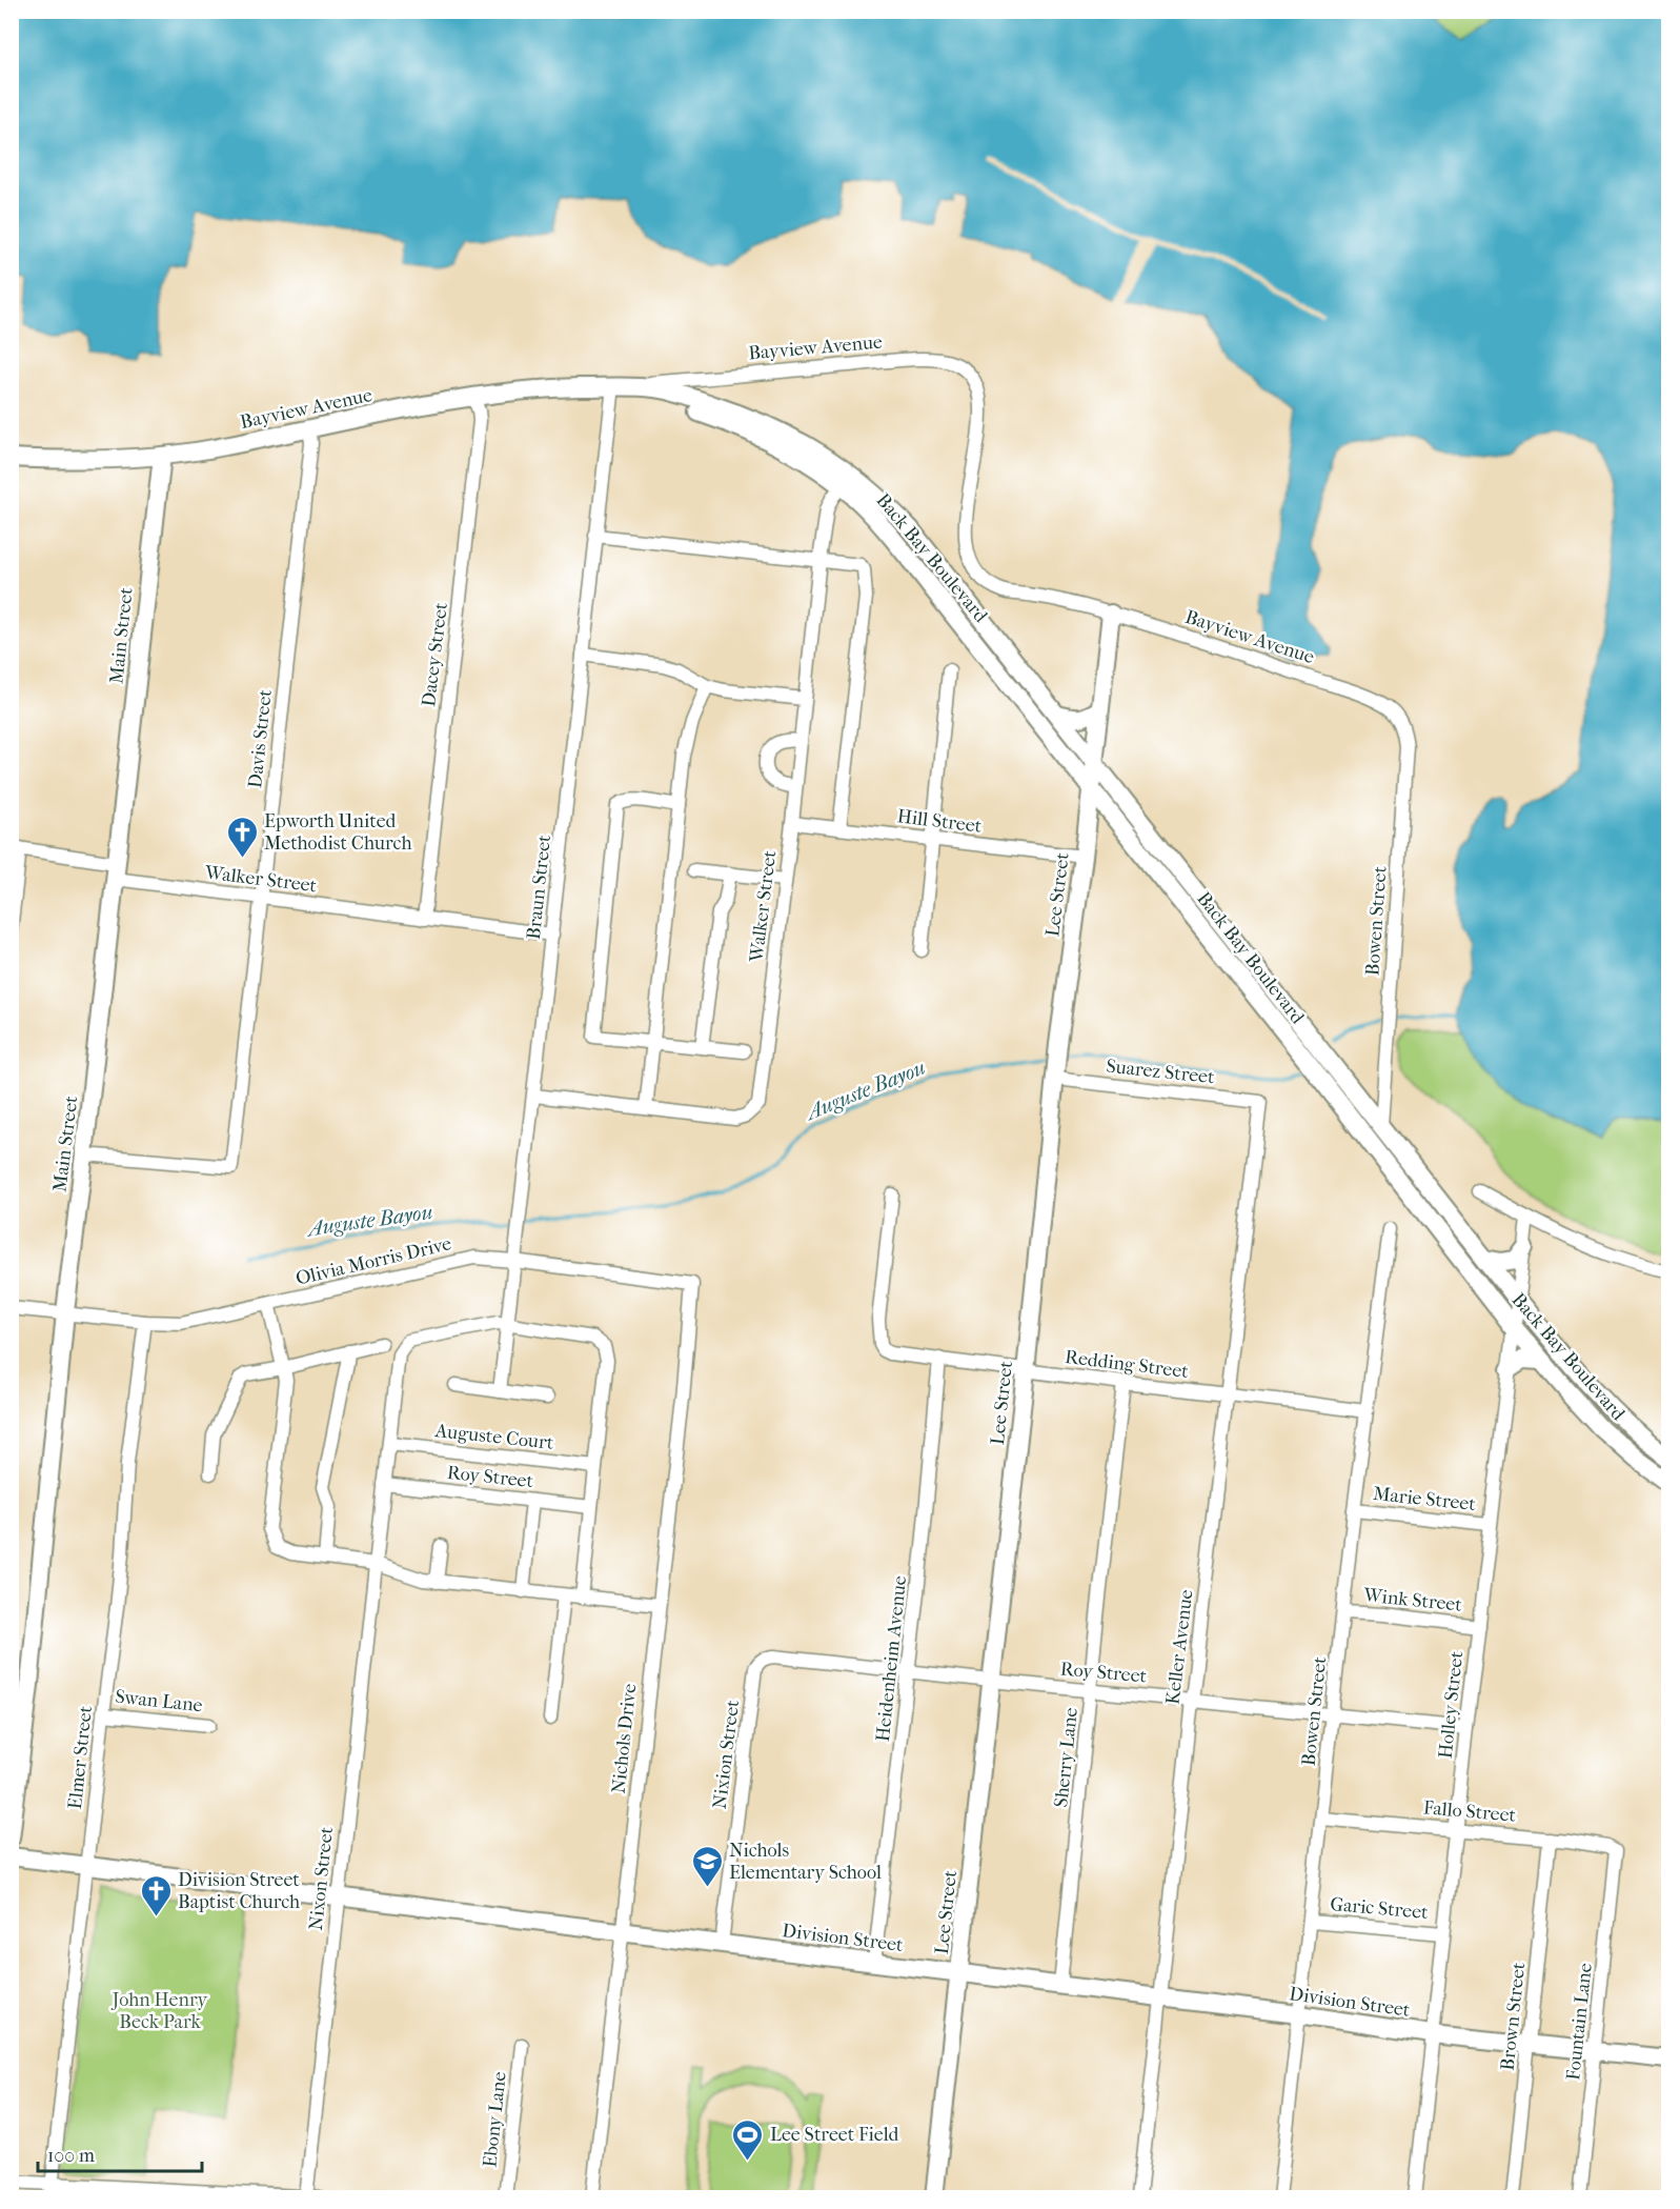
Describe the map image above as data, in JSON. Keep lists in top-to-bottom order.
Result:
{
  "streets": {
    "main road": [
      "Bayview Avenue",
      "Back Bay Boulevard",
      "Main Street",
      "Lee Street",
      "Division Street"
    ],
    "street": [
      "Dacey Street",
      "Davis Street",
      "Hill Street",
      "Walker Street",
      "Braun Street",
      "Bowen Street",
      "Suarez Street",
      "Olivia Morris Drive",
      "Redding Street",
      "Auguste Court",
      "Roy Street",
      "Marie Street",
      "Wink Street",
      "Keller Avenue",
      "Heidenheim Avenue",
      "Swan Lane",
      "Holley Street",
      "Nichols Drive",
      "Nixion Street",
      "Elmer Street",
      "Sherry Lane",
      "Fallo Street",
      "Nixon Street",
      "Garic Street",
      "Brown Street",
      "Fountain Lane",
      "Ebony Lane"
    ]
  },
  "crossings": [
    ["Bayview Avenue", "Back Bay Boulevard"],
    ["Bayview Avenue", "Main Street"],
    ["Bayview Avenue", "Dacey Street"],
    ["Bayview Avenue", "Davis Street"],
    ["Bayview Avenue", "Braun Street"],
    ["Bayview Avenue", "Lee Street"],
    ["Bayview Avenue", "Bowen Street"],
    ["Back Bay Boulevard", "Walker Street"],
    ["Back Bay Boulevard", "Braun Street"],
    ["Back Bay Boulevard", "Lee Street"],
    ["Back Bay Boulevard", "Bowen Street"],
    ["Back Bay Boulevard", "Holley Street"],
    ["Main Street", "Davis Street"],
    ["Main Street", "Walker Street"],
    ["Main Street", "Olivia Morris Drive"],
    ["Dacey Street", "Walker Street"],
    ["Davis Street", "Walker Street"],
    ["Hill Street", "Walker Street"],
    ["Hill Street", "Lee Street"],
    ["Walker Street", "Braun Street"],
    ["Braun Street", "Olivia Morris Drive"],
    ["Lee Street", "Suarez Street"],
    ["Lee Street", "Redding Street"],
    ["Lee Street", "Roy Street"],
    ["Lee Street", "Division Street"],
    ["Bowen Street", "Redding Street"],
    ["Bowen Street", "Roy Street"],
    ["Bowen Street", "Marie Street"],
    ["Bowen Street", "Wink Street"],
    ["Bowen Street", "Fallo Street"],
    ["Bowen Street", "Garic Street"],
    ["Bowen Street", "Division Street"],
    ["Suarez Street", "Keller Avenue"],
    ["Olivia Morris Drive", "Nichols Drive"],
    ["Olivia Morris Drive", "Elmer Street"],
    ["Redding Street", "Keller Avenue"],
    ["Redding Street", "Heidenheim Avenue"],
    ["Redding Street", "Sherry Lane"],
    ["Roy Street", "Keller Avenue"],
    ["Roy Street", "Heidenheim Avenue"],
    ["Roy Street", "Holley Street"],
    ["Roy Street", "Nixion Street"],
    ["Roy Street", "Sherry Lane"],
    ["Marie Street", "Holley Street"],
    ["Wink Street", "Holley Street"],
    ["Keller Avenue", "Division Street"],
    ["Heidenheim Avenue", "Division Street"],
    ["Swan Lane", "Elmer Street"],
    ["Holley Street", "Fallo Street"],
    ["Holley Street", "Garic Street"],
    ["Holley Street", "Division Street"],
    ["Nichols Drive", "Division Street"],
    ["Nixion Street", "Division Street"],
    ["Elmer Street", "Division Street"],
    ["Sherry Lane", "Division Street"],
    ["Fallo Street", "Brown Street"],
    ["Fallo Street", "Fountain Lane"],
    ["Nixon Street", "Division Street"],
    ["Division Street", "Brown Street"],
    ["Division Street", "Fountain Lane"]
  ],
  "water": ["Auguste Bayou"],
  "parks": ["John Henry Beck Park"],
  "places": {
    "church": ["Epworth United Methodist Church", "Division Street Baptist Church"],
    "school or university": ["Nichols Elementary School"],
    "sports": ["Lee Street Field"]
  },
  "scale_bar": "100 m"
}
